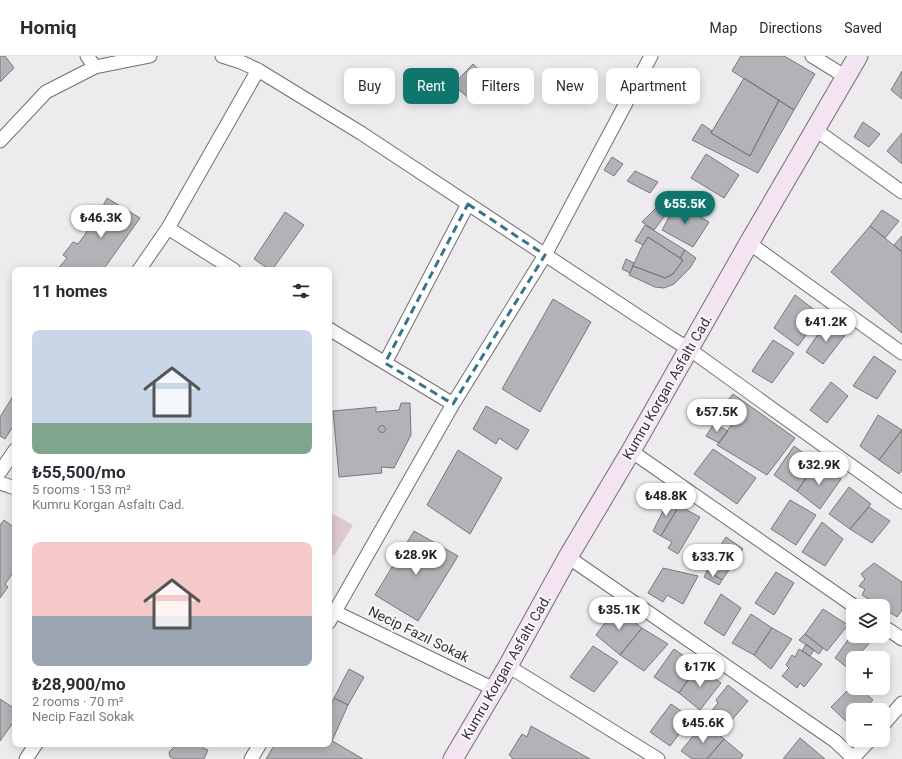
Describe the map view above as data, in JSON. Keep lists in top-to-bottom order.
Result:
{
  "streets": {
    "main road": ["Kumru Korgan Asfaltı Cad."],
    "street": ["Necip Fazıl Sokak"]
  },
  "crossings": [
    ["Kumru Korgan Asfaltı Cad.", "Necip Fazıl Sokak"]
  ],
  "page": {
    "header": "Homiq",
    "nav": ["Map", "Directions", "Saved"],
    "chip": [
      "Buy",
      "Rent",
      "Filters",
      "New",
      "Apartment"
    ],
    "price": [
      "₺55.5K",
      "₺46.3K",
      "₺41.2K",
      "₺57.5K",
      "₺32.9K",
      "₺48.8K",
      "₺28.9K",
      "₺33.7K",
      "₺35.1K",
      "₺17K",
      "₺45.6K"
    ],
    "heading": "11 homes",
    "list": [
      {
        "name": "₺55,500/mo",
        "note": "5 rooms · 153 m² · Kumru Korgan Asfaltı Cad."
      },
      {
        "name": "₺28,900/mo",
        "note": "2 rooms · 70 m² · Necip Fazıl Sokak"
      }
    ],
    "map_buttons": ["+", "−"]
  }
}
